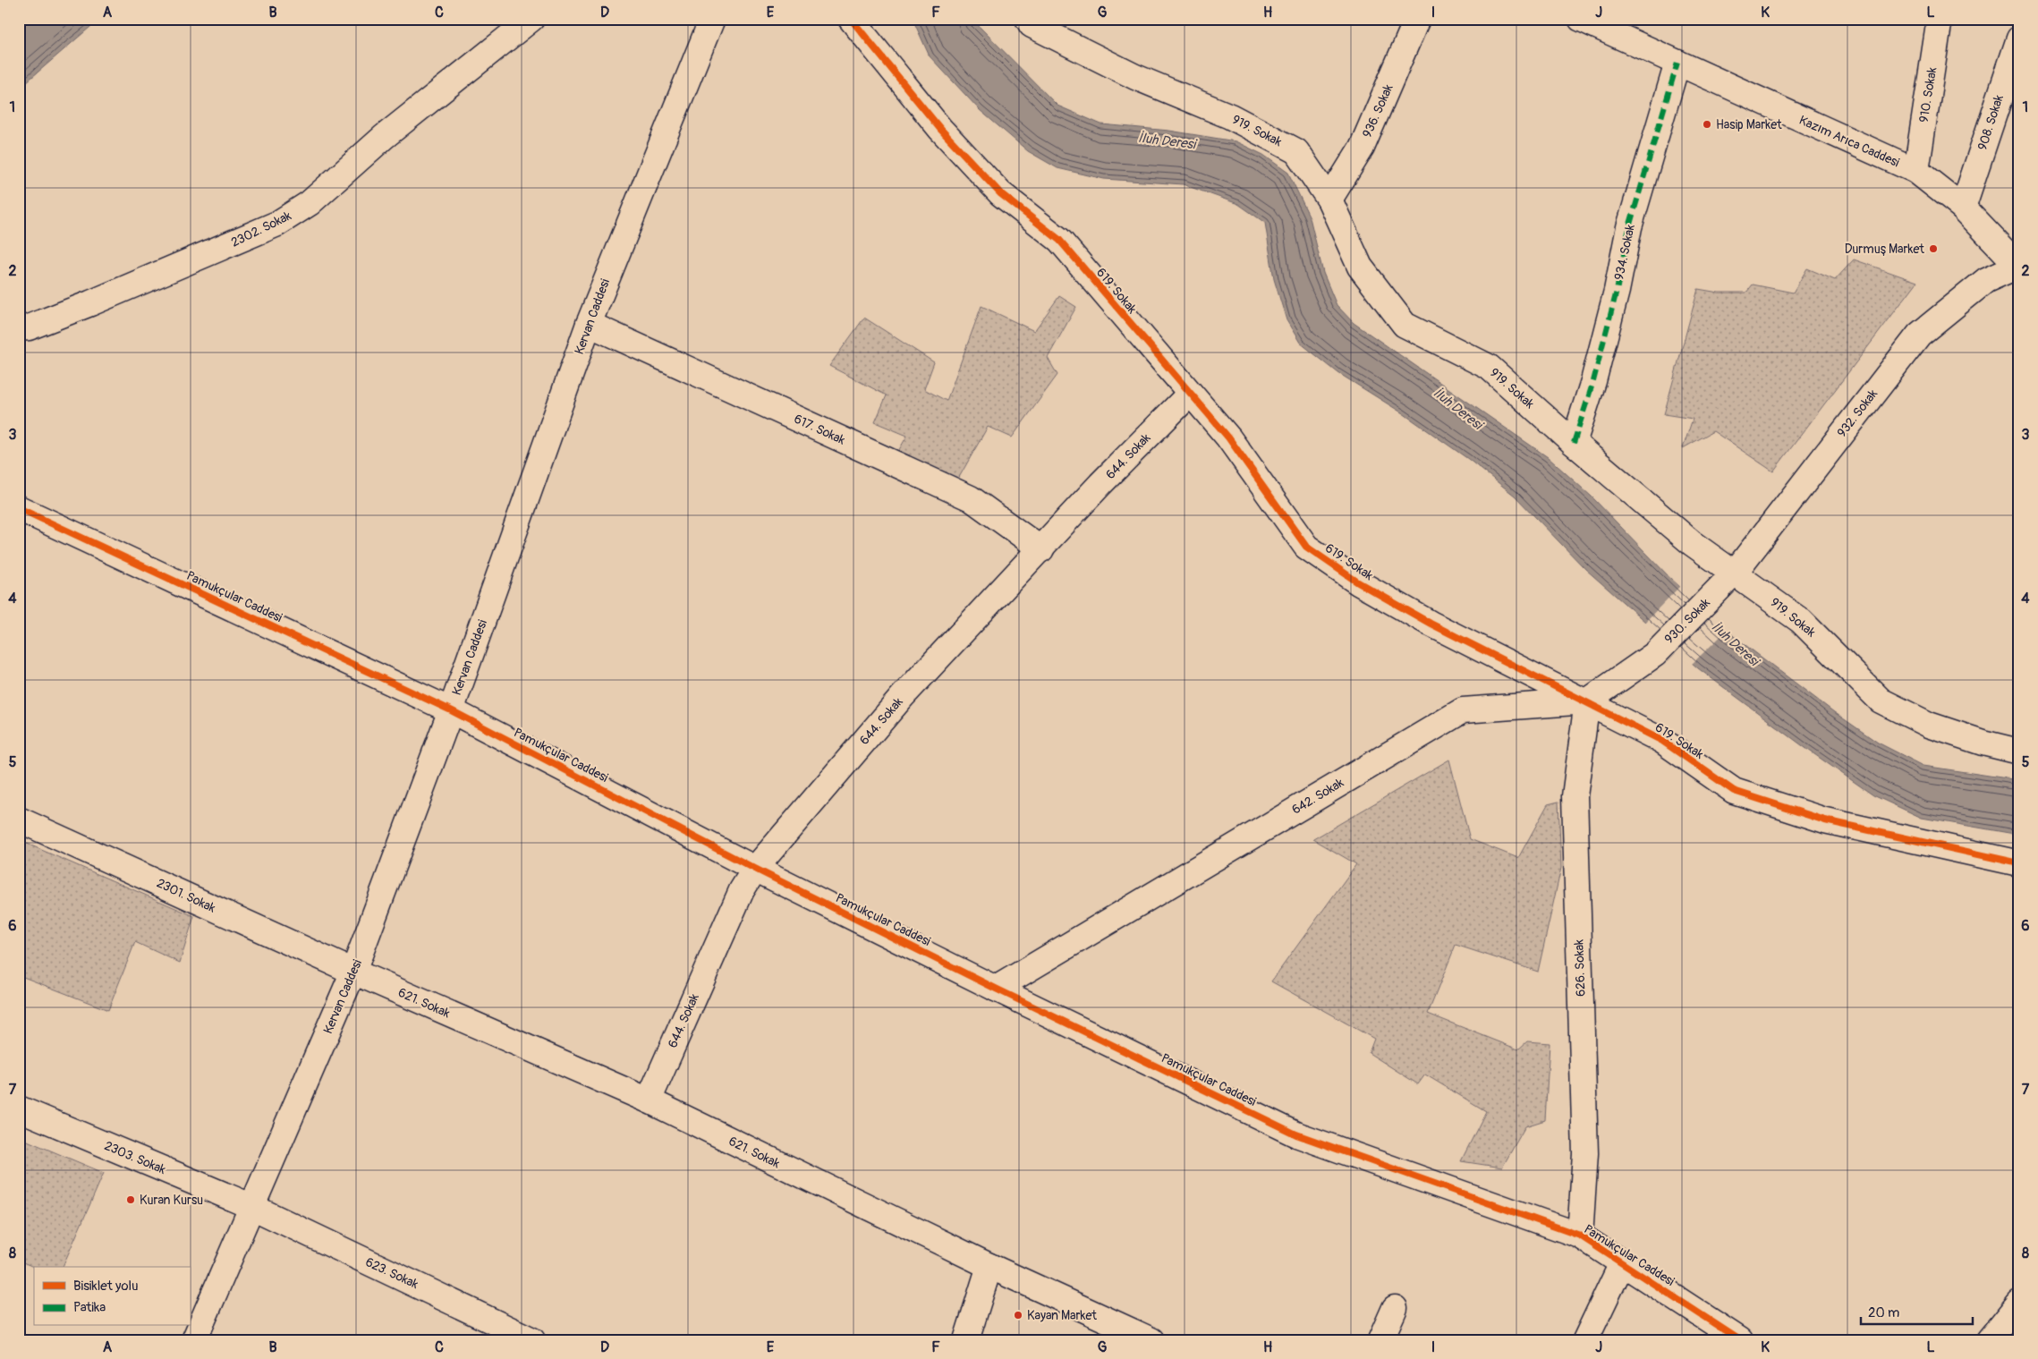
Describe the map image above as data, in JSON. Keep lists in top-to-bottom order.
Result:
{
  "streets": {
    "street": [
      "910. Sokak",
      "936. Sokak",
      "908. Sokak",
      "919. Sokak",
      "Kazım Arıca Caddesi",
      "2302. Sokak",
      "934. Sokak",
      "619. Sokak",
      "Kervan Caddesi",
      "932. Sokak",
      "617. Sokak",
      "644. Sokak",
      "Pamukçular Caddesi",
      "930. Sokak",
      "642. Sokak",
      "2301. Sokak",
      "626. Sokak",
      "621. Sokak",
      "2303. Sokak",
      "623. Sokak"
    ]
  },
  "crossings": [
    ["910. Sokak", "Kazım Arıca Caddesi"],
    ["936. Sokak", "919. Sokak"],
    ["908. Sokak", "Kazım Arıca Caddesi"],
    ["919. Sokak", "934. Sokak"],
    ["919. Sokak", "932. Sokak"],
    ["919. Sokak", "930. Sokak"],
    ["Kazım Arıca Caddesi", "934. Sokak"],
    ["Kazım Arıca Caddesi", "932. Sokak"],
    ["619. Sokak", "644. Sokak"],
    ["619. Sokak", "930. Sokak"],
    ["619. Sokak", "642. Sokak"],
    ["619. Sokak", "626. Sokak"],
    ["Kervan Caddesi", "617. Sokak"],
    ["Kervan Caddesi", "Pamukçular Caddesi"],
    ["Kervan Caddesi", "2301. Sokak"],
    ["Kervan Caddesi", "621. Sokak"],
    ["Kervan Caddesi", "2303. Sokak"],
    ["Kervan Caddesi", "623. Sokak"],
    ["932. Sokak", "930. Sokak"],
    ["617. Sokak", "644. Sokak"],
    ["644. Sokak", "Pamukçular Caddesi"],
    ["644. Sokak", "621. Sokak"],
    ["Pamukçular Caddesi", "642. Sokak"],
    ["Pamukçular Caddesi", "626. Sokak"],
    ["930. Sokak", "642. Sokak"],
    ["930. Sokak", "626. Sokak"],
    ["642. Sokak", "626. Sokak"],
    ["2301. Sokak", "621. Sokak"],
    ["2303. Sokak", "623. Sokak"]
  ],
  "water": ["İluh Deresi"],
  "places": [
    "Hasip Market",
    "Durmuş Market",
    "Kuran Kursu",
    "Kayan Market"
  ],
  "legend": ["Bisiklet yolu", "Patika"],
  "scale_bar": "20 m",
  "grid": {
    "columns": [
      "A",
      "B",
      "C",
      "D",
      "E",
      "F",
      "G",
      "H",
      "I",
      "J",
      "K",
      "L"
    ],
    "rows": [
      "1",
      "2",
      "3",
      "4",
      "5",
      "6",
      "7",
      "8"
    ]
  }
}
